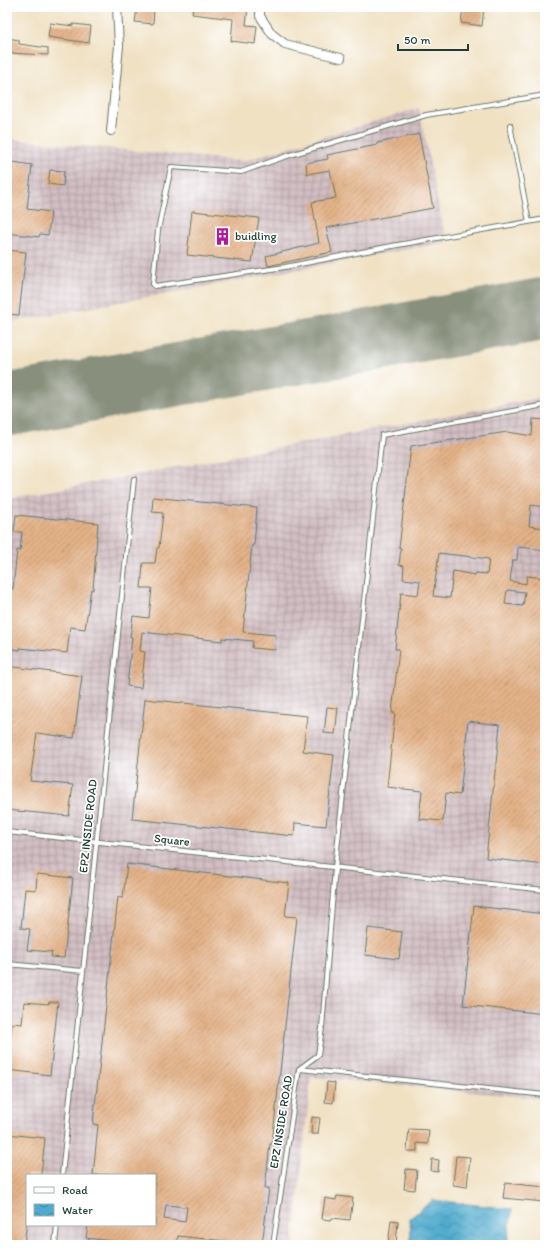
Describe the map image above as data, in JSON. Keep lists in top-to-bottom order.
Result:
{
  "streets": {
    "lane": ["EPZ INSIDE ROAD", "Square"]
  },
  "crossings": [
    ["EPZ INSIDE ROAD", "Square"]
  ],
  "places": {
    "building": ["buidling"]
  },
  "legend": ["Road", "Water"],
  "scale_bar": "50 m"
}
